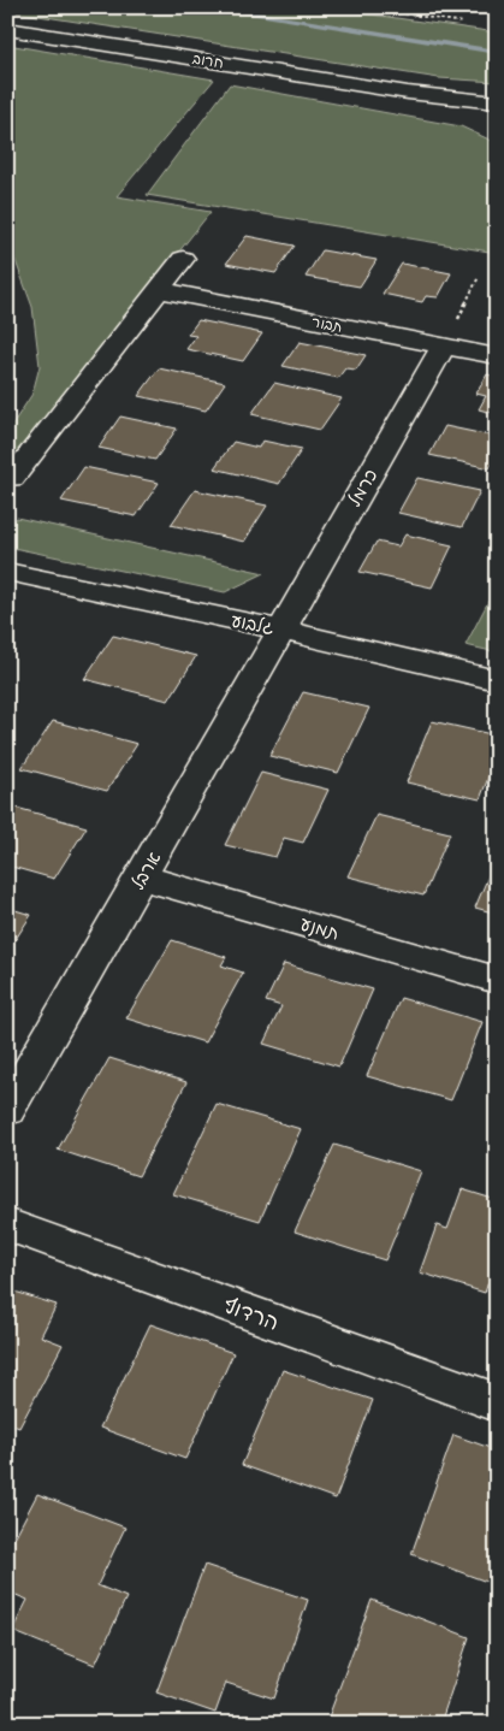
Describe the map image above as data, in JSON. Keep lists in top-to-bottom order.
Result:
{
  "streets": {
    "street": [
      "חרוב",
      "תבור",
      "כרמל",
      "גלבוע",
      "ארבל",
      "תמנע",
      "הרדוף"
    ]
  },
  "crossings": [
    ["תבור", "כרמל"],
    ["כרמל", "גלבוע"],
    ["כרמל", "ארבל"],
    ["גלבוע", "ארבל"],
    ["ארבל", "תמנע"]
  ]
}
